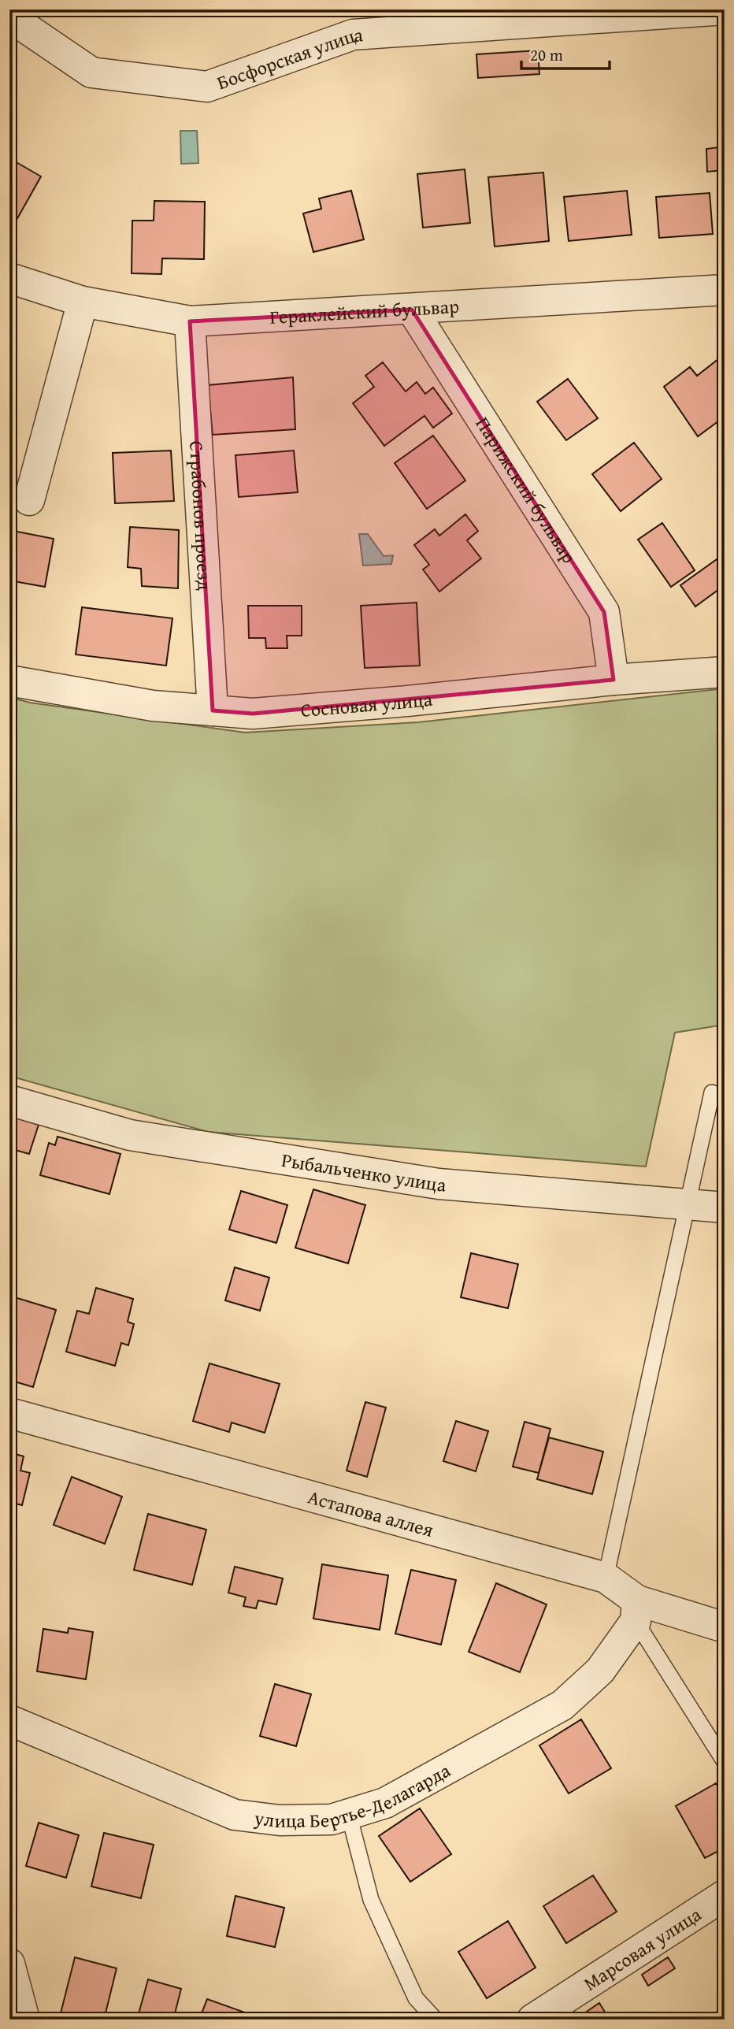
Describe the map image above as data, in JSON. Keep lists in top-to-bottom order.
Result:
{
  "streets": {
    "street": [
      "Босфорская улица",
      "Гераклейский бульвар",
      "Парижский бульвар",
      "Страбонов проезд",
      "Сосновая улица",
      "Рыбальченко улица",
      "Астапова аллея",
      "улица Бертье-Делагарда",
      "Марсовая улица"
    ]
  },
  "crossings": [
    ["Гераклейский бульвар", "Парижский бульвар"],
    ["Гераклейский бульвар", "Страбонов проезд"],
    ["Парижский бульвар", "Сосновая улица"],
    ["Страбонов проезд", "Сосновая улица"],
    ["Астапова аллея", "улица Бертье-Делагарда"]
  ],
  "scale_bar": "20 m"
}
